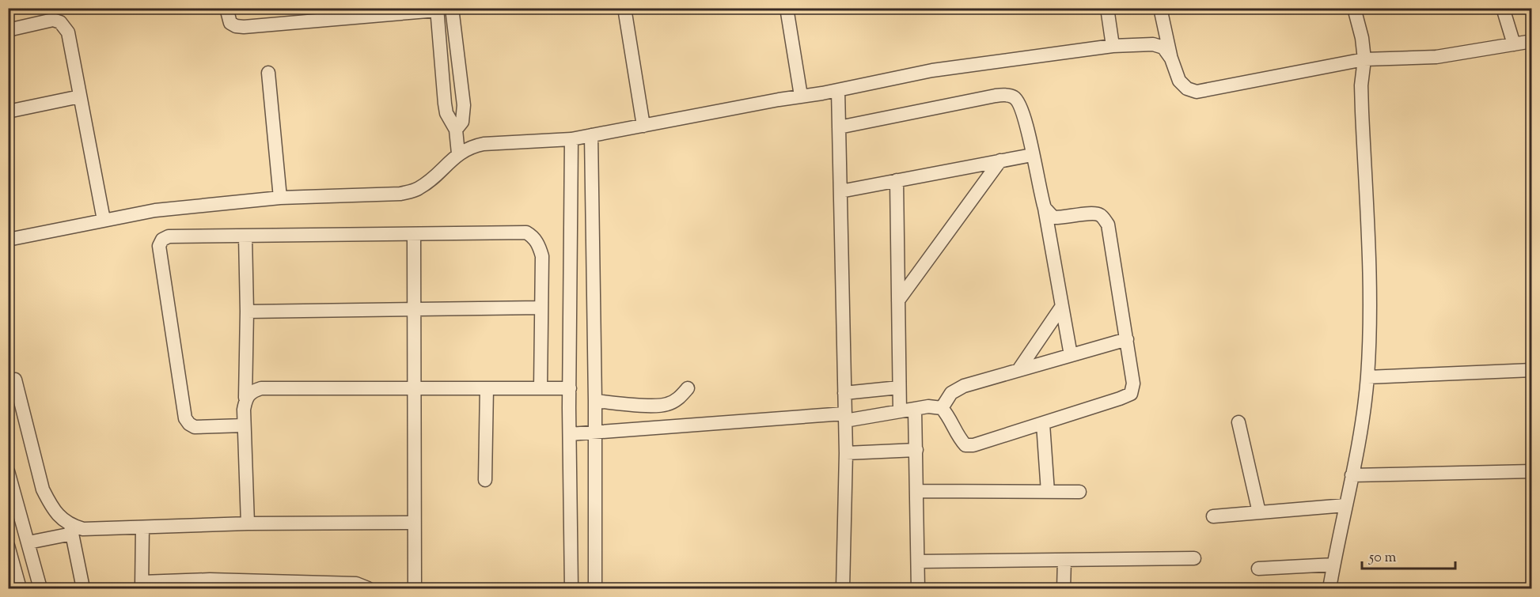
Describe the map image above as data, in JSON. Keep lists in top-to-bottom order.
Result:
{
  "scale_bar": "50 m"
}
